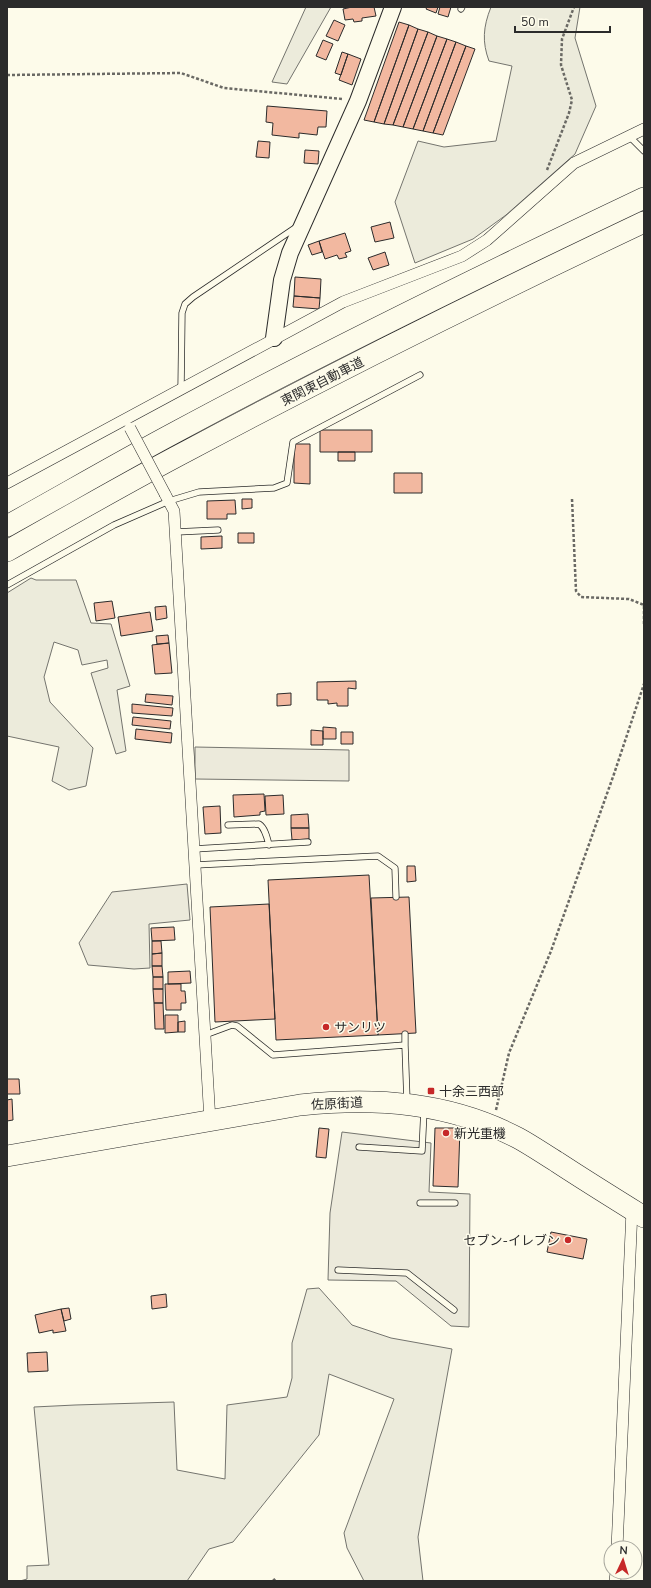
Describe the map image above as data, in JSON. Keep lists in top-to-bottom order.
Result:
{
  "streets": {
    "highway": ["東関東自動車道", "佐原街道"]
  },
  "places": {
    "other": ["サンリツ", "新光重機", "セブン-イレブン"],
    "transit": ["十余三西部"]
  },
  "scale_bar": "50 m",
  "north": "top"
}
